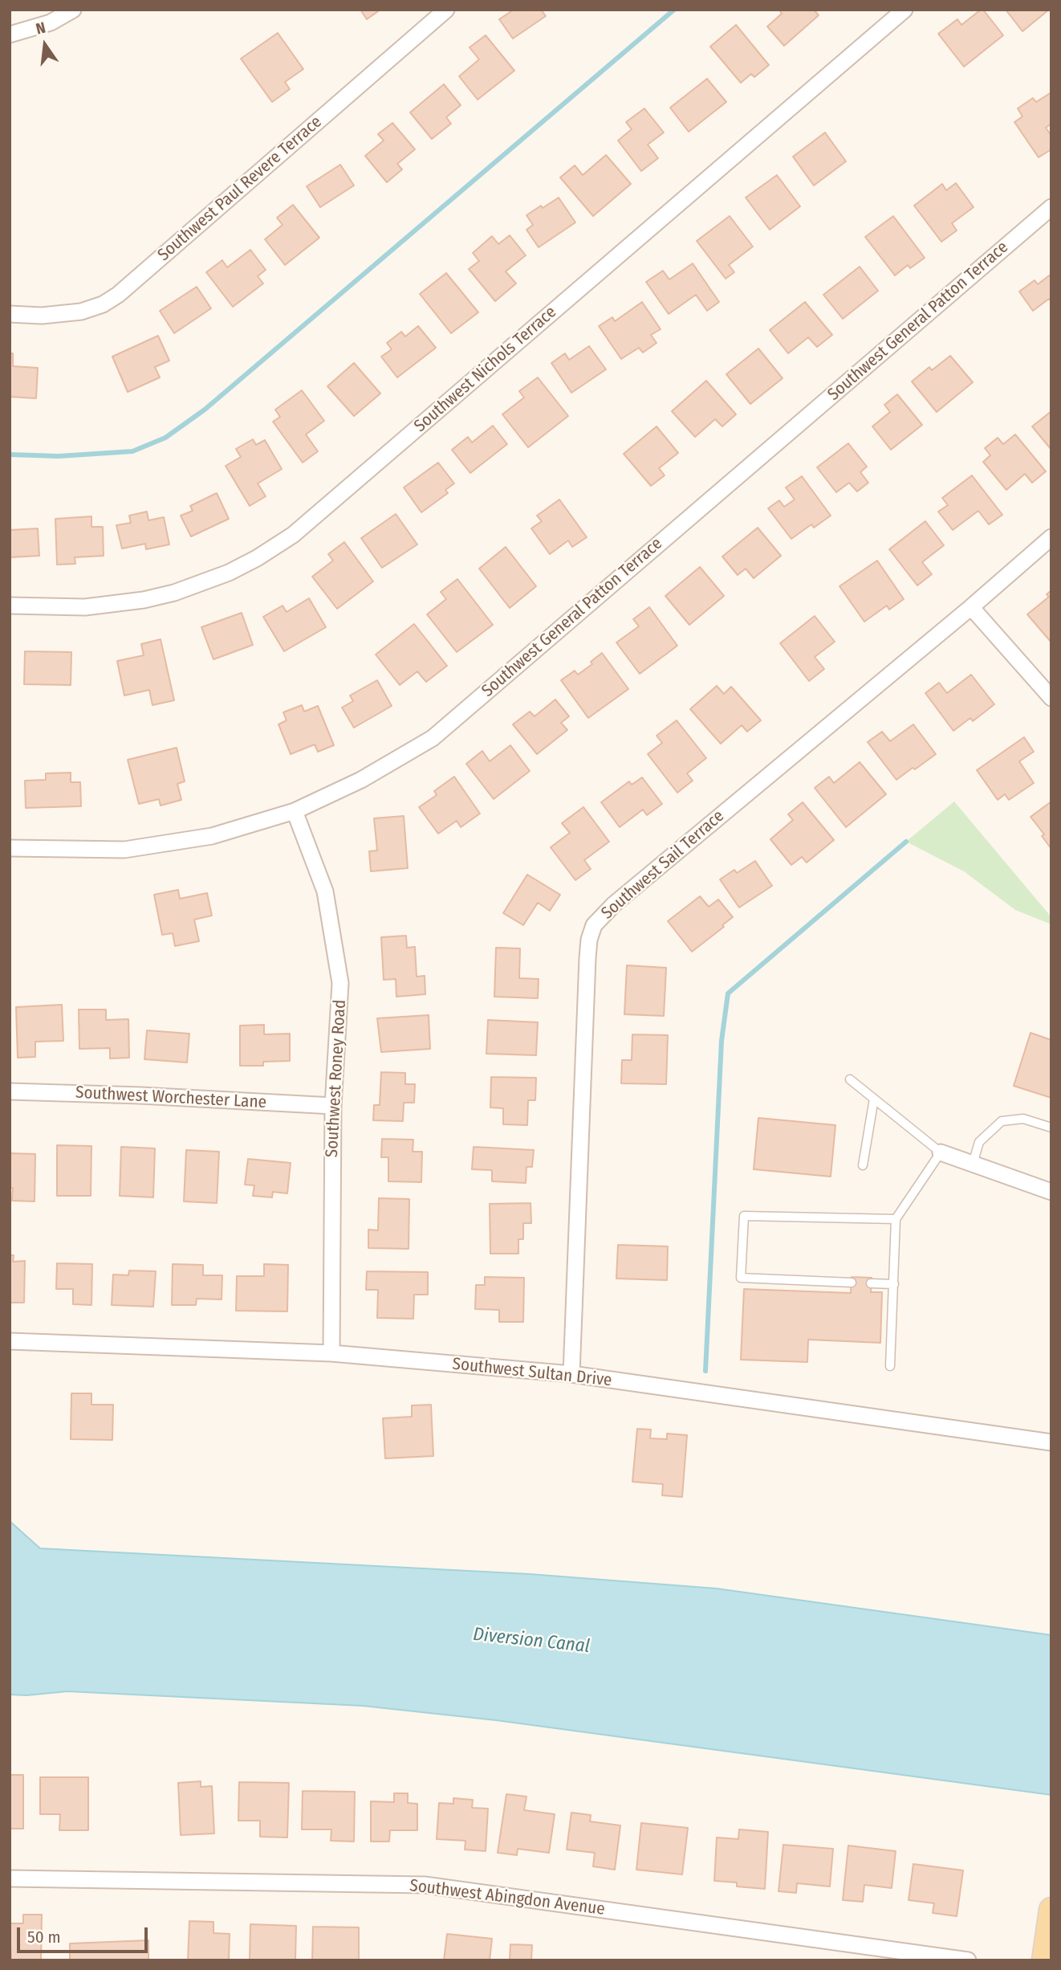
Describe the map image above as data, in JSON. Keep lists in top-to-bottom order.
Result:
{
  "streets": {
    "street": [
      "Southwest Paul Revere Terrace",
      "Southwest General Patton Terrace",
      "Southwest Nichols Terrace",
      "Southwest Sail Terrace",
      "Southwest Roney Road",
      "Southwest Worchester Lane",
      "Southwest Sultan Drive",
      "Southwest Abingdon Avenue"
    ]
  },
  "crossings": [
    ["Southwest General Patton Terrace", "Southwest Roney Road"],
    ["Southwest Sail Terrace", "Southwest Sultan Drive"],
    ["Southwest Roney Road", "Southwest Worchester Lane"],
    ["Southwest Roney Road", "Southwest Sultan Drive"]
  ],
  "water": ["Diversion Canal"],
  "scale_bar": "50 m",
  "north": "top"
}
